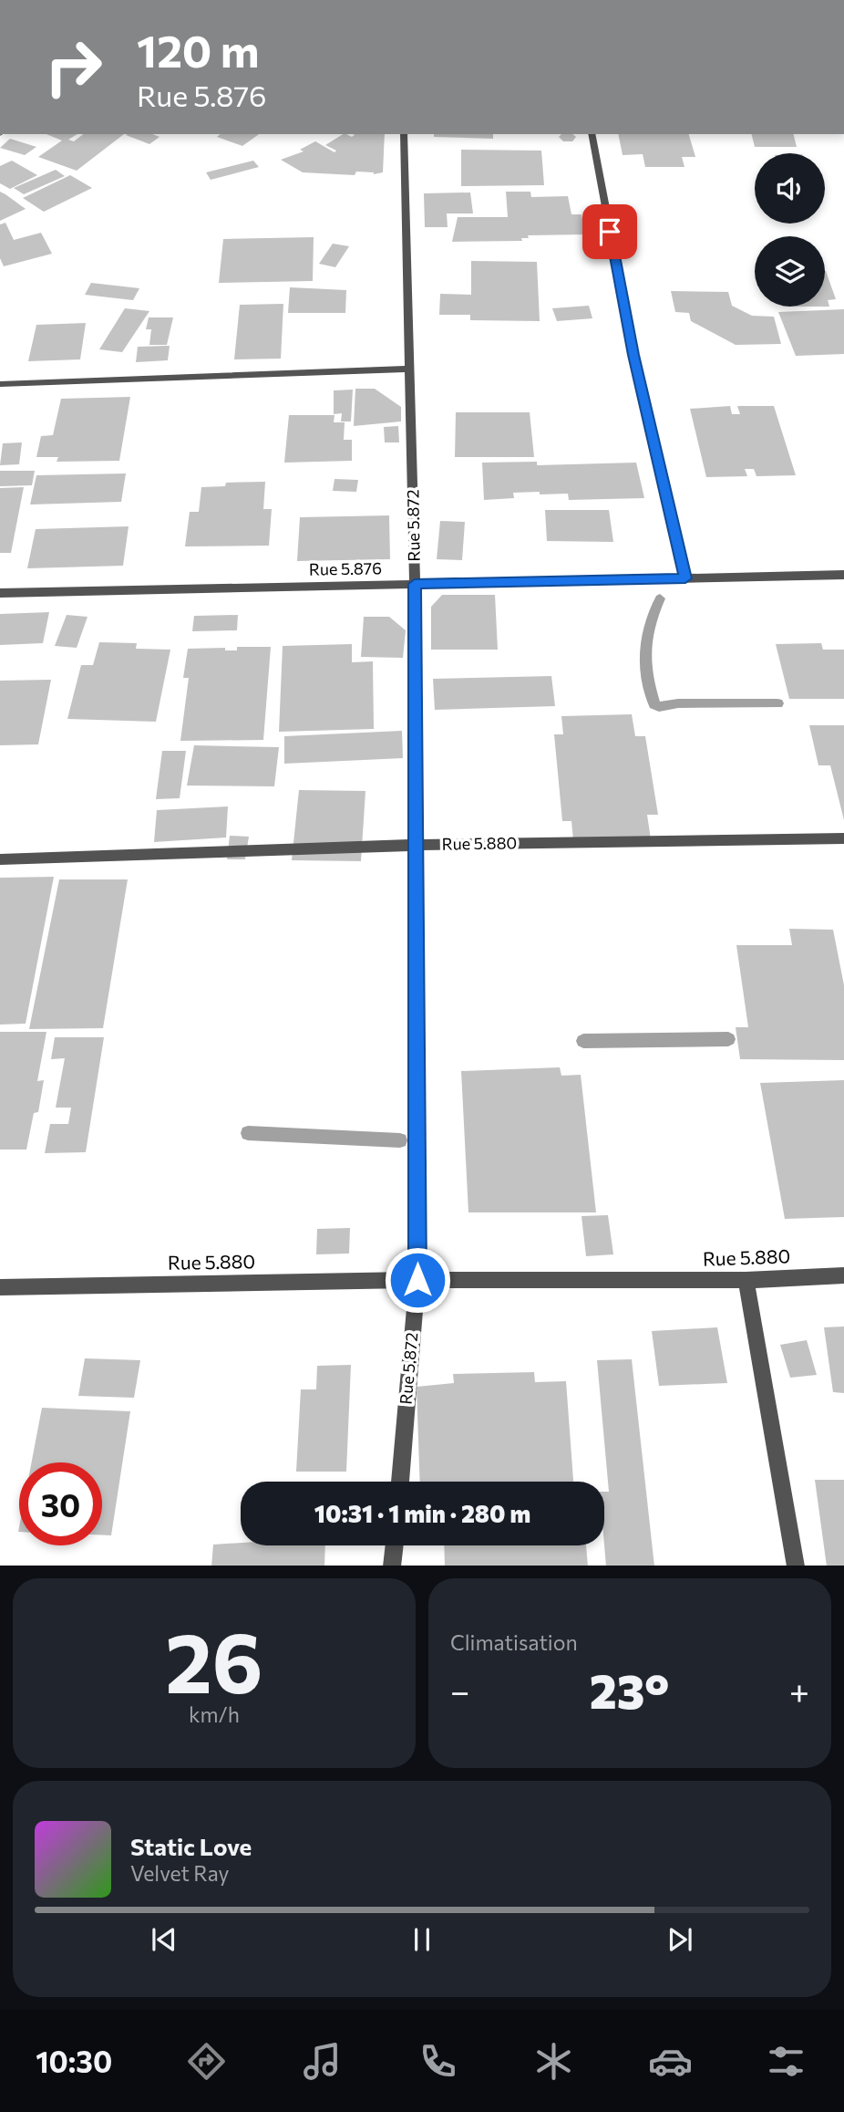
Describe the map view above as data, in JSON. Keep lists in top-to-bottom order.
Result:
{
  "streets": {
    "street": ["Rue 5.872", "Rue 5.876", "Rue 5.880"]
  },
  "crossings": [
    ["Rue 5.872", "Rue 5.876"],
    ["Rue 5.872", "Rue 5.880"]
  ],
  "page": {
    "turn": ["120 m", "Rue 5.876"],
    "limit": "30",
    "trip": "10:31 · 1 min · 280 m",
    "tile": [
      ["26", "km/h"],
      "Climatisation"
    ],
    "heat": ["−", "23°", "+"],
    "song": ["Static Love", "Velvet Ray"],
    "tabs": "10:30"
  }
}
